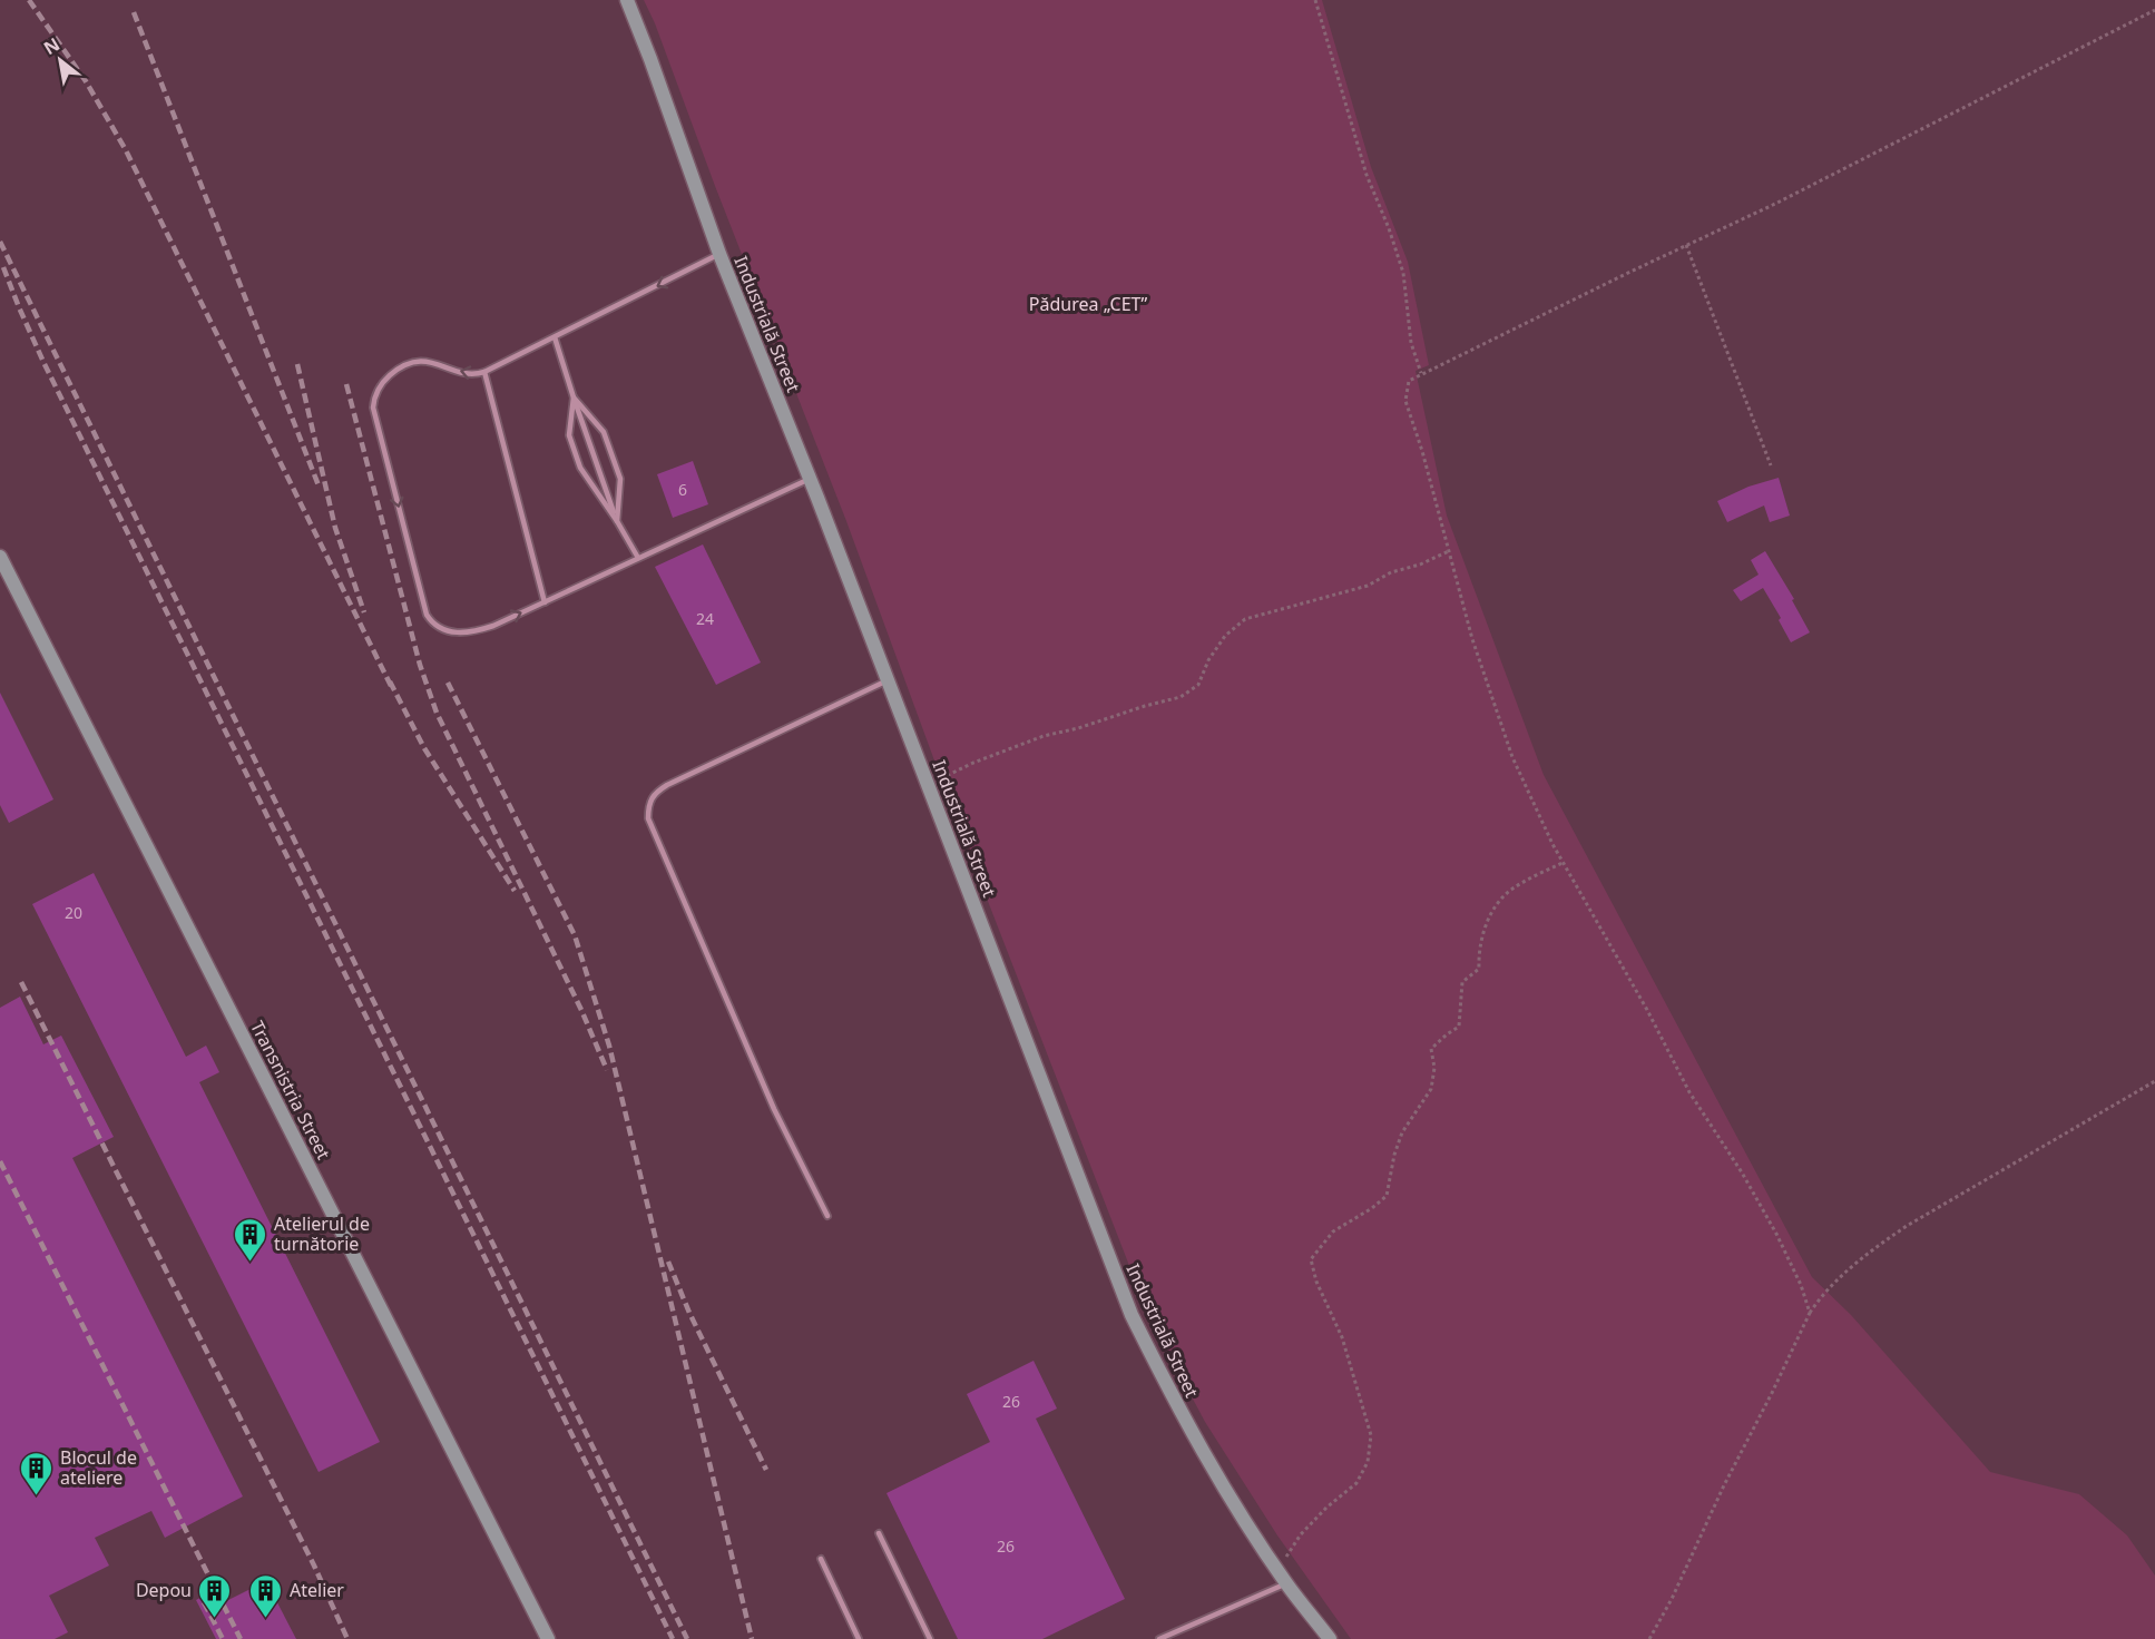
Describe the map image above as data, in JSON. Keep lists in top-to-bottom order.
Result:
{
  "streets": {
    "street": ["Industrială Street", "Transnistria Street"]
  },
  "parks": ["Pădurea „CET”"],
  "places": {
    "building": [
      "Atelierul de turnătorie",
      "Blocul de ateliere",
      "Depou",
      "Atelier"
    ]
  },
  "house_numbers": [
    "6",
    "24",
    "20",
    "26",
    "26"
  ],
  "north": "top left"
}
